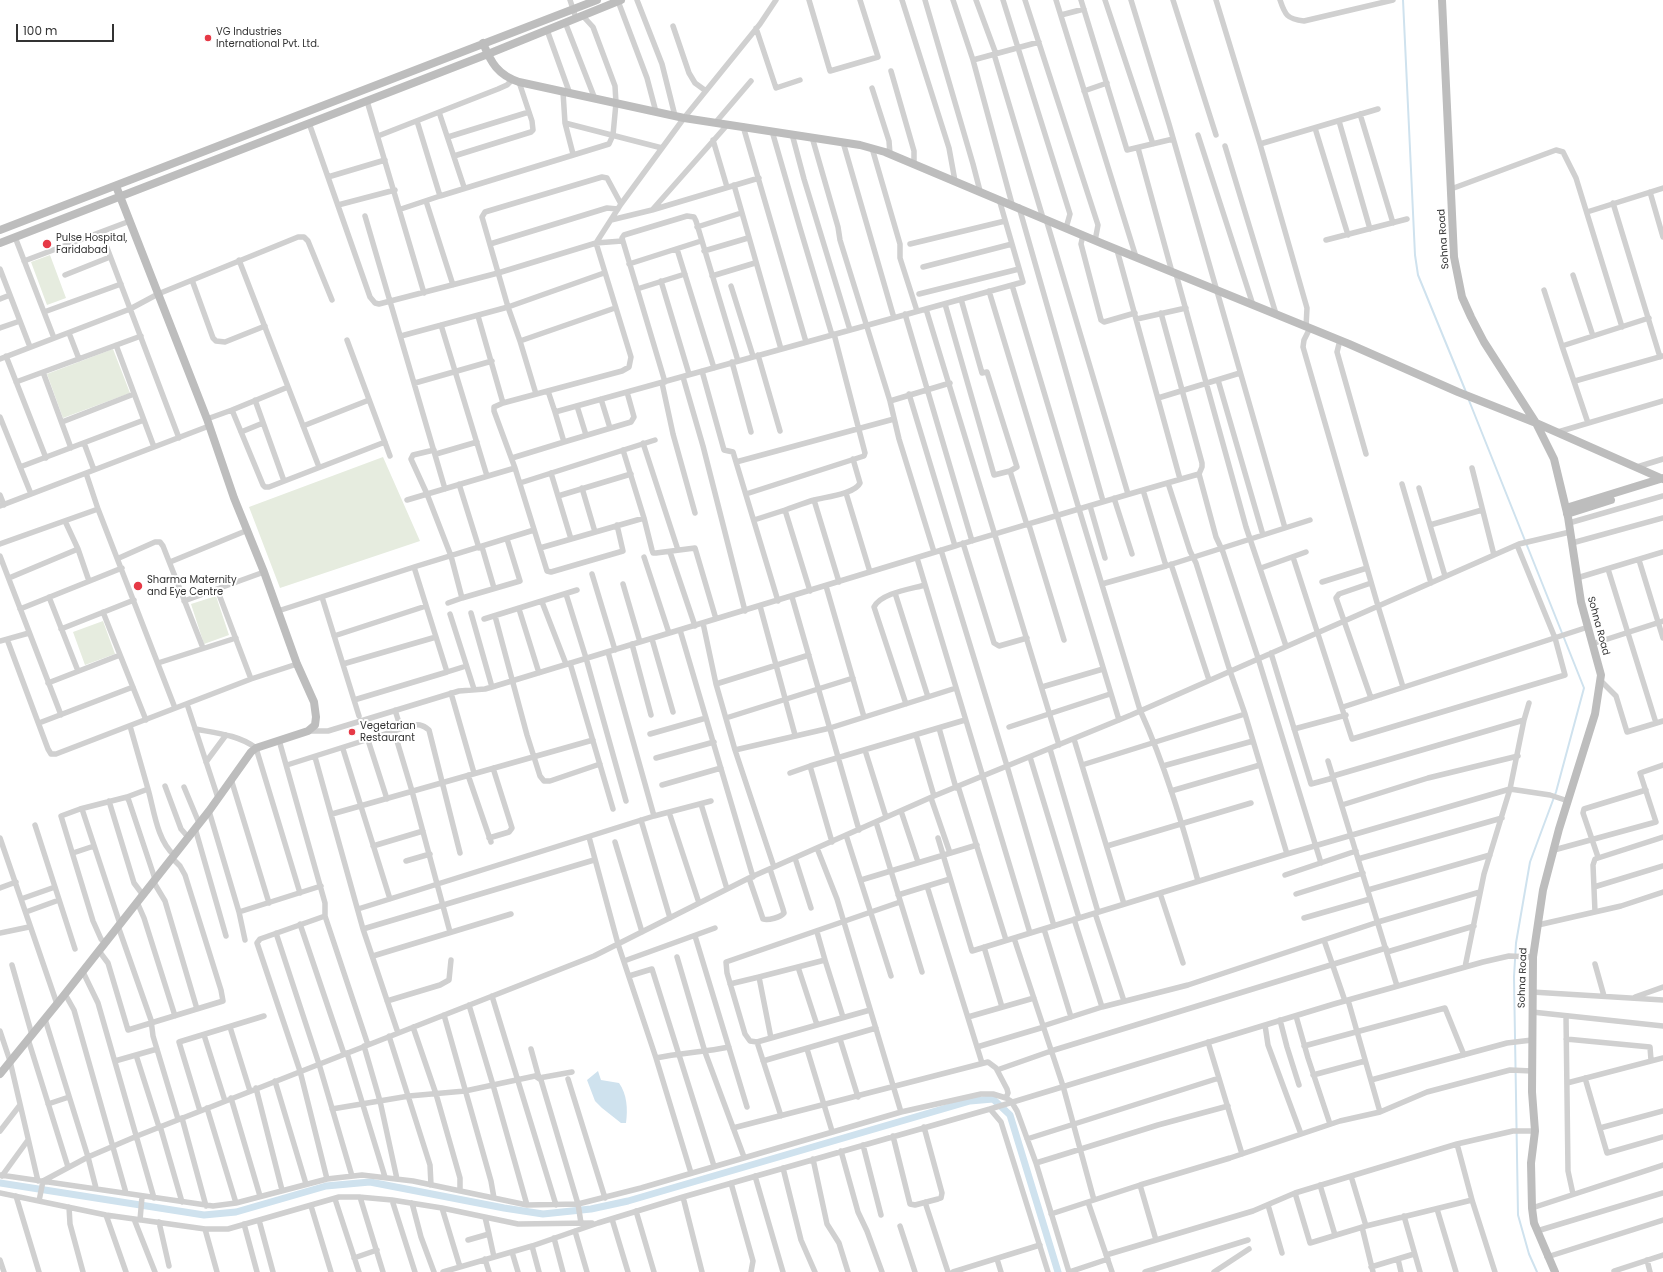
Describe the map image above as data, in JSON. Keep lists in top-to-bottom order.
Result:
{
  "streets": {
    "street": ["Sohna Road"]
  },
  "places": [
    "VG Industries International Pvt. Ltd.",
    "Pulse Hospital, Faridabad",
    "Sharma Maternity and Eye Centre",
    "Vegetarian Restaurant"
  ],
  "scale_bar": "100 m"
}
